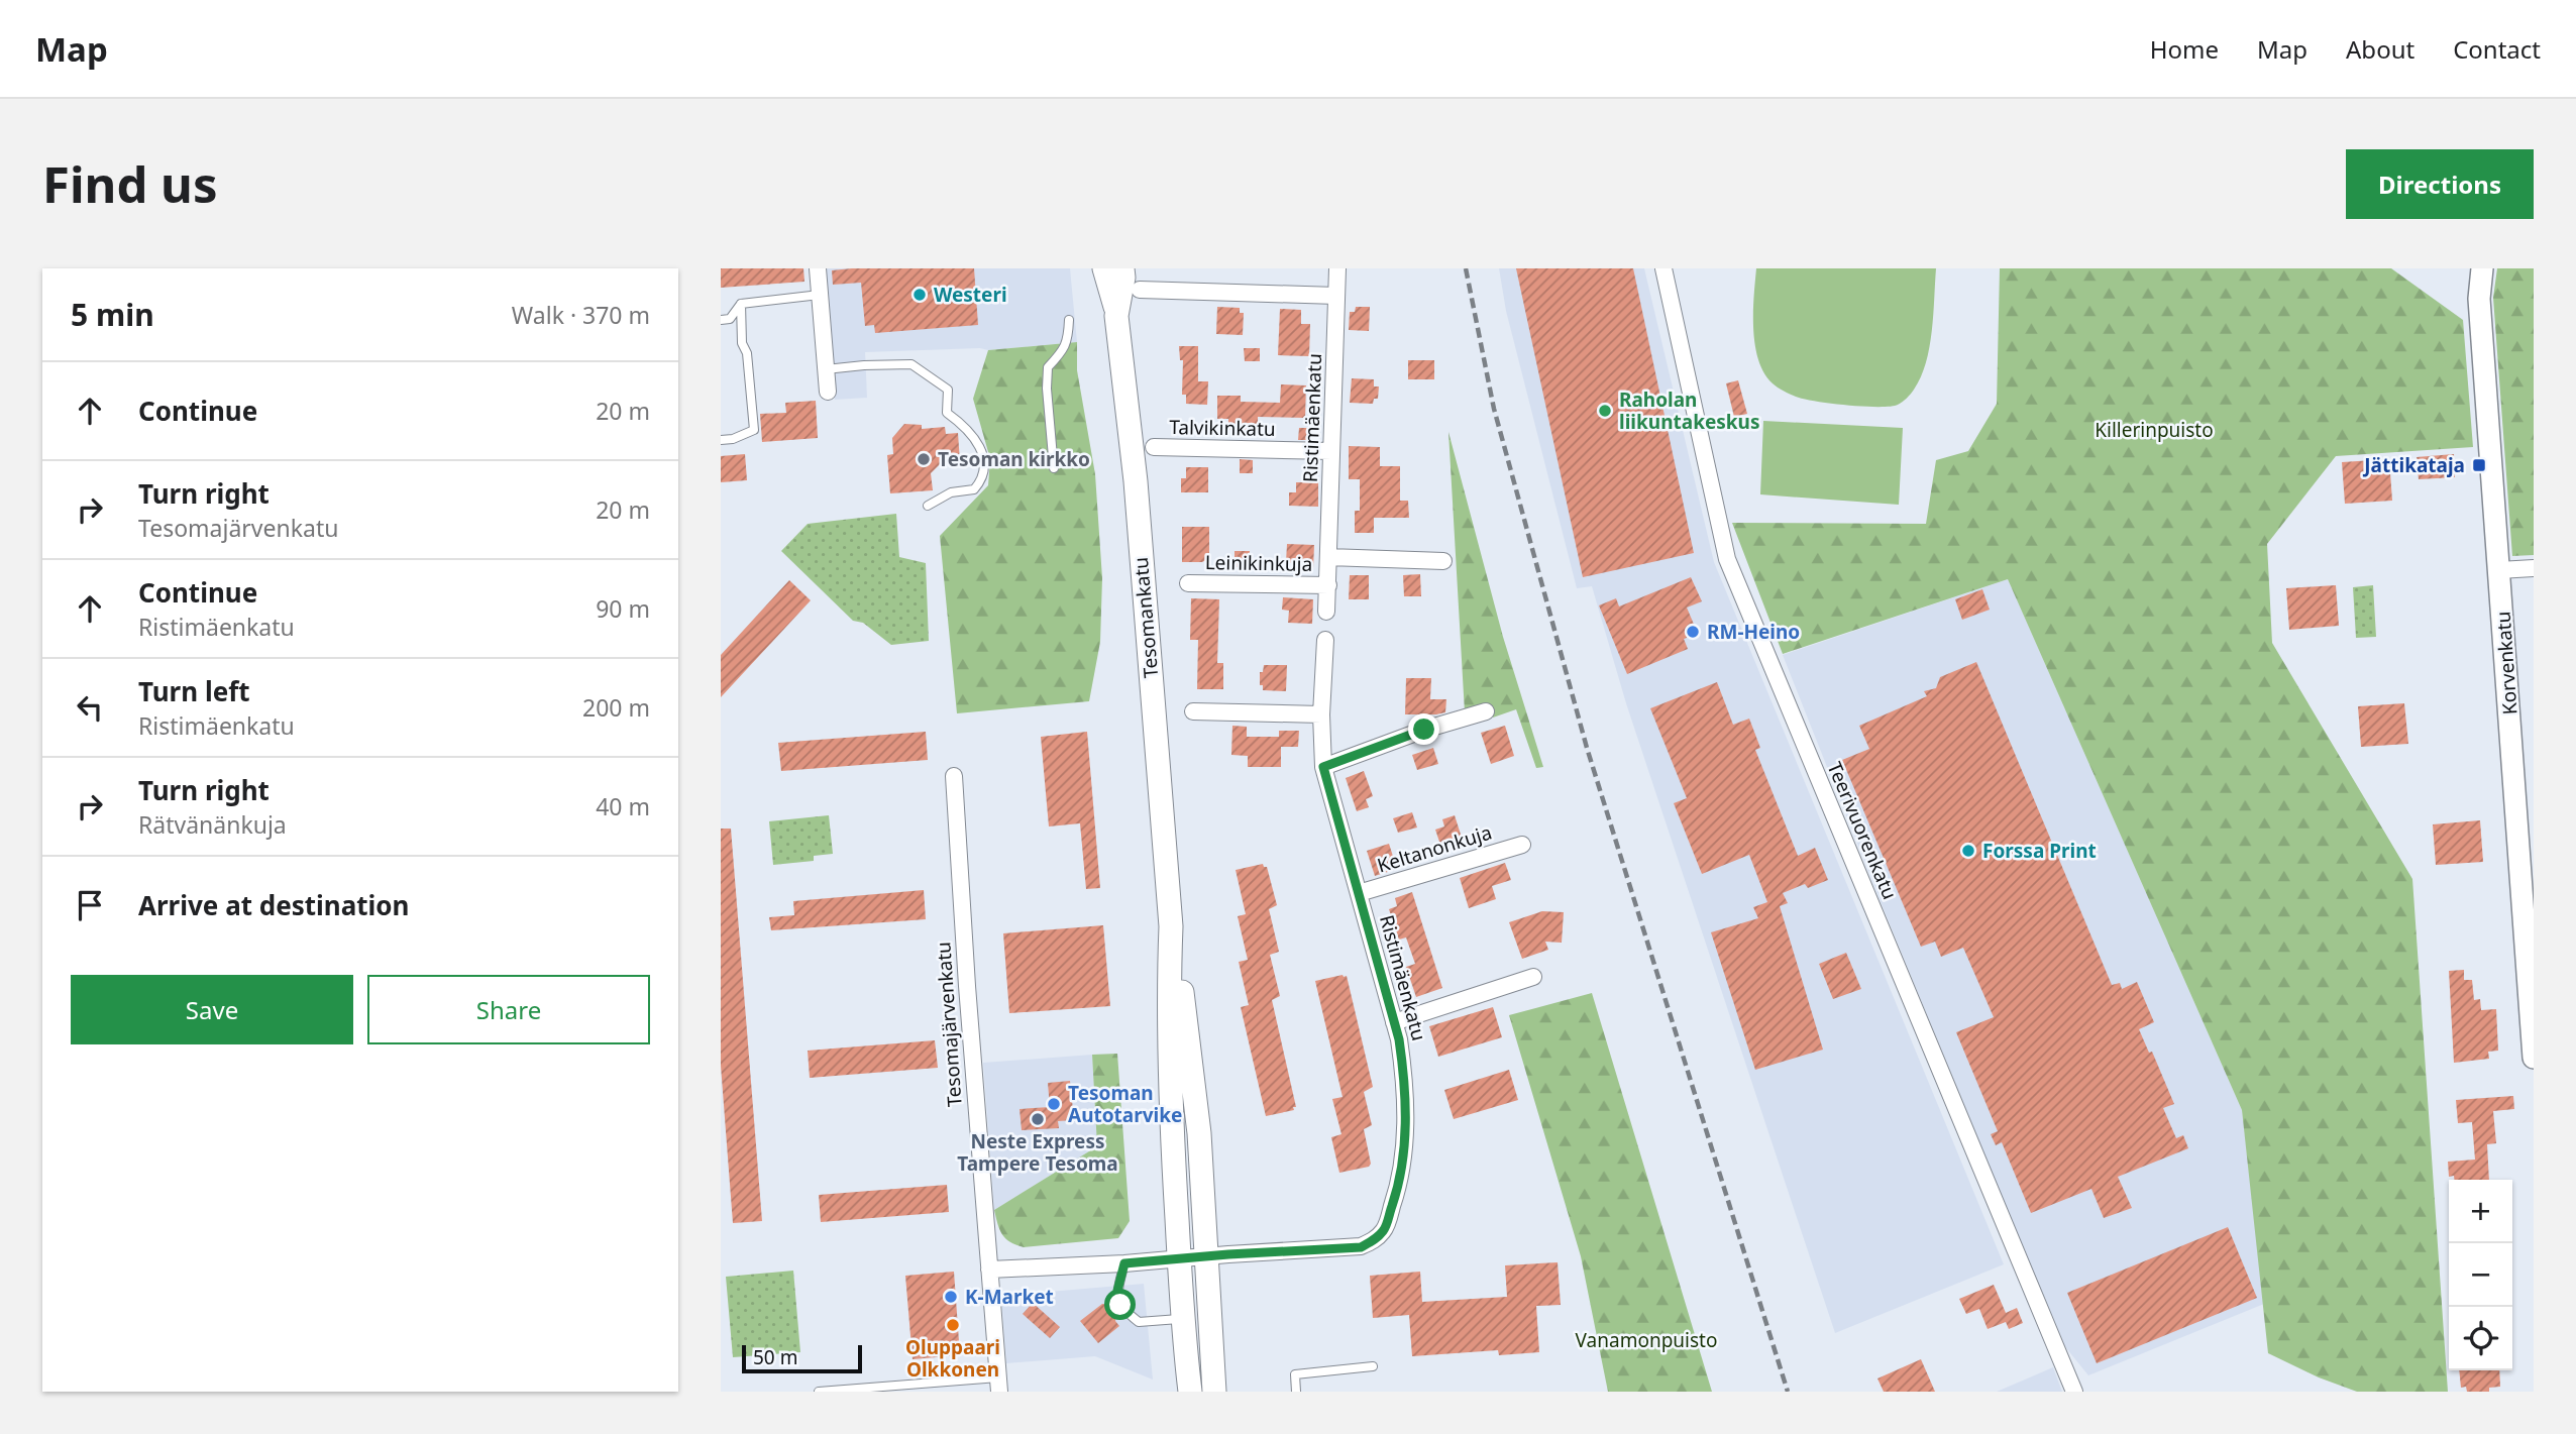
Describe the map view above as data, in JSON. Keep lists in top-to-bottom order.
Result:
{
  "streets": {
    "main road": ["Tesomankatu"],
    "street": [
      "Ristimäenkatu",
      "Talvikinkatu",
      "Leinikinkuja",
      "Korvenkatu",
      "Teerivuorenkatu",
      "Keltanonkuja",
      "Tesomajärvenkatu"
    ]
  },
  "crossings": [
    ["Ristimäenkatu", "Talvikinkatu"],
    ["Ristimäenkatu", "Leinikinkuja"],
    ["Ristimäenkatu", "Tesomankatu"],
    ["Ristimäenkatu", "Keltanonkuja"]
  ],
  "parks": ["Killerinpuisto", "Vanamonpuisto"],
  "places": {
    "other": [
      "Westeri",
      "Raholan liikuntakeskus",
      "Tesoman kirkko",
      "RM-Heino",
      "Forssa Print",
      "Tesoman Autotarvike",
      "Neste Express Tampere Tesoma",
      "K-Market",
      "Oluppaari Olkkonen"
    ],
    "transit": ["Jättikataja"]
  },
  "scale_bar": "50 m",
  "page": {
    "header": "Map",
    "nav": [
      "Home",
      "Map",
      "About",
      "Contact"
    ],
    "buttons": [
      "Directions",
      ["Save", "Share"]
    ],
    "title": "Find us",
    "heading": ["5 min", "Walk · 370 m"],
    "list": [
      ["Continue", "20 m"],
      ["Turn right", "Tesomajärvenkatu", "20 m"],
      ["Continue", "Ristimäenkatu", "90 m"],
      ["Turn left", "Ristimäenkatu", "200 m"],
      ["Turn right", "Rätvänänkuja", "40 m"],
      "Arrive at destination"
    ],
    "map_buttons": ["+", "−"],
    "scale": "50 m"
  }
}
